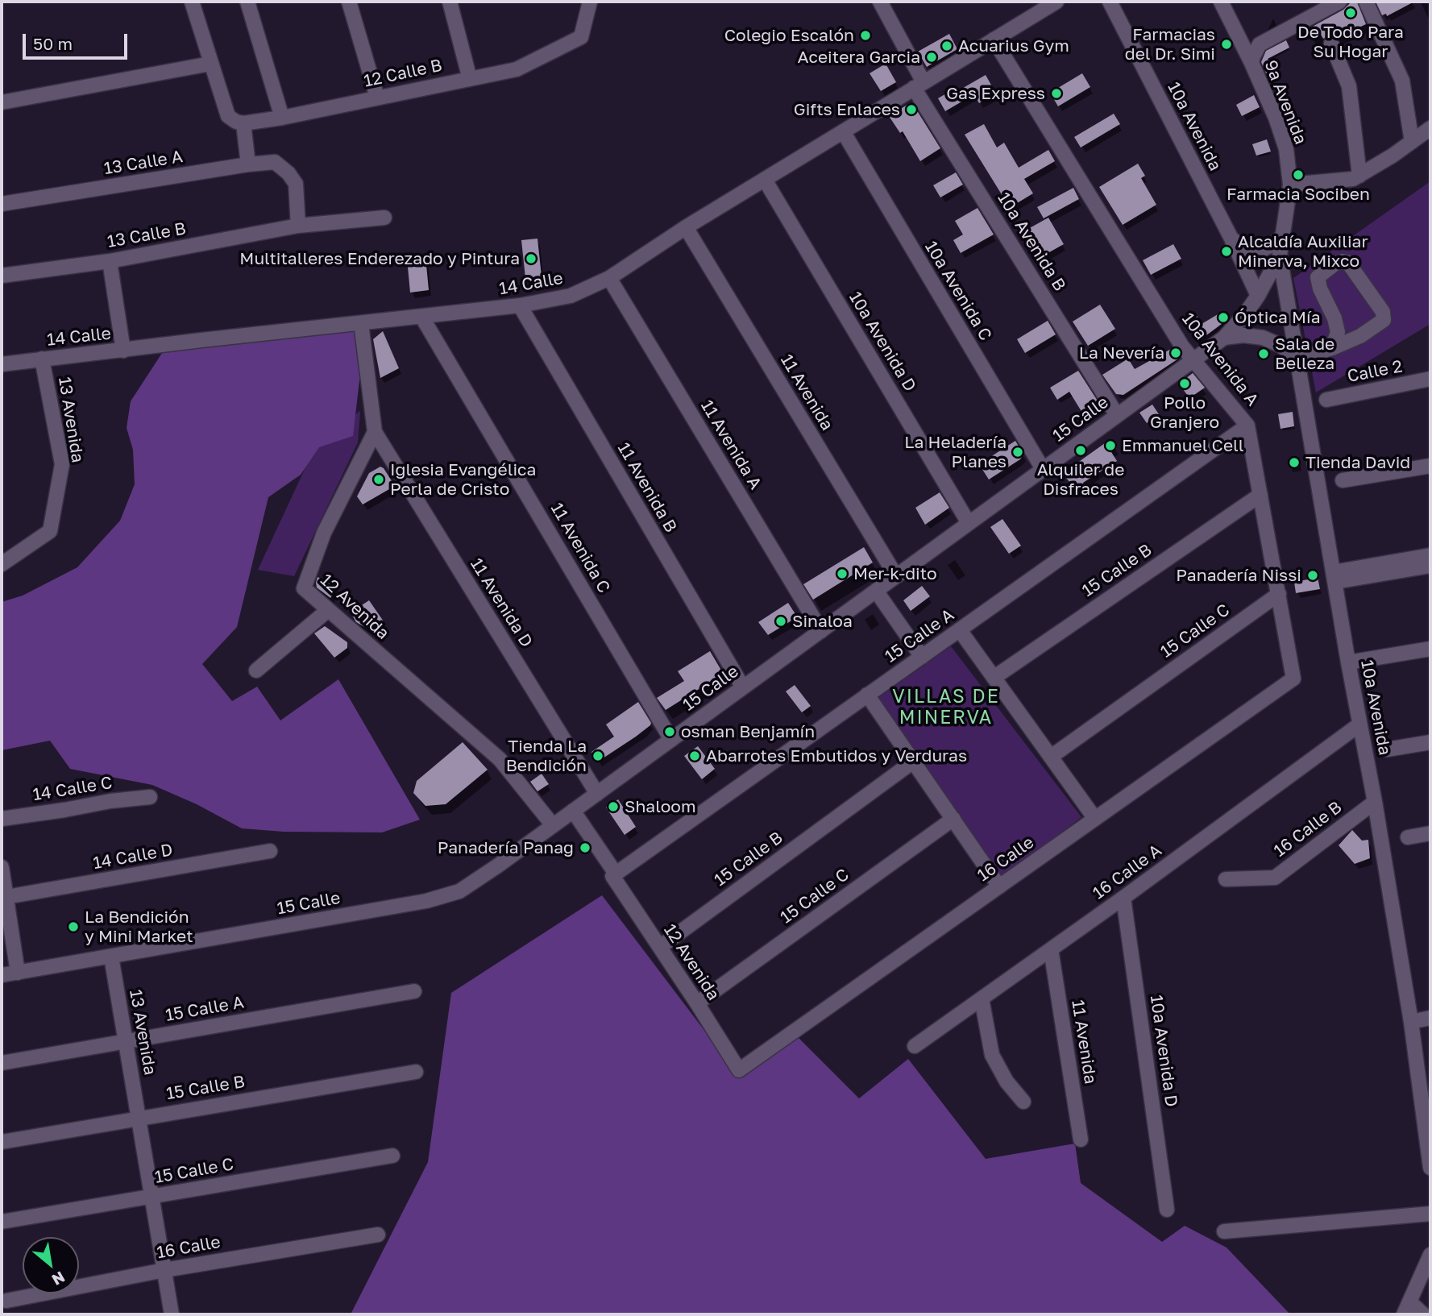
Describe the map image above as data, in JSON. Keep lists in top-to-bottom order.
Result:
{
  "streets": {
    "street": [
      "12 Calle B",
      "9a Avenida",
      "10a Avenida",
      "13 Calle A",
      "13 Calle B",
      "10a Avenida B",
      "14 Calle",
      "10a Avenida C",
      "10a Avenida D",
      "10a Avenida A",
      "Calle 2",
      "11 Avenida",
      "15 Calle",
      "13 Avenida",
      "11 Avenida A",
      "11 Avenida B",
      "11 Avenida C",
      "15 Calle B",
      "11 Avenida D",
      "12 Avenida",
      "15 Calle C",
      "15 Calle A",
      "14 Calle C",
      "16 Calle B",
      "14 Calle D",
      "16 Calle",
      "16 Calle A"
    ]
  },
  "crossings": [
    ["9a Avenida", "10a Avenida"],
    ["9a Avenida", "15 Calle"],
    ["10a Avenida", "15 Calle"],
    ["10a Avenida", "16 Calle B"],
    ["10a Avenida", "16 Calle A"],
    ["13 Calle A", "13 Calle B"],
    ["10a Avenida B", "14 Calle"],
    ["10a Avenida B", "15 Calle"],
    ["14 Calle", "10a Avenida C"],
    ["14 Calle", "10a Avenida D"],
    ["14 Calle", "10a Avenida A"],
    ["14 Calle", "11 Avenida"],
    ["14 Calle", "13 Avenida"],
    ["14 Calle", "11 Avenida A"],
    ["14 Calle", "11 Avenida B"],
    ["14 Calle", "11 Avenida C"],
    ["10a Avenida C", "15 Calle"],
    ["10a Avenida D", "15 Calle"],
    ["10a Avenida D", "16 Calle A"],
    ["10a Avenida A", "15 Calle"],
    ["10a Avenida A", "15 Calle B"],
    ["10a Avenida A", "15 Calle C"],
    ["10a Avenida A", "15 Calle A"],
    ["10a Avenida A", "16 Calle"],
    ["11 Avenida", "15 Calle"],
    ["11 Avenida", "16 Calle A"],
    ["15 Calle", "13 Avenida"],
    ["15 Calle", "11 Avenida A"],
    ["15 Calle", "11 Avenida B"],
    ["15 Calle", "11 Avenida C"],
    ["15 Calle", "11 Avenida D"],
    ["15 Calle", "12 Avenida"],
    ["13 Avenida", "15 Calle B"],
    ["13 Avenida", "15 Calle C"],
    ["13 Avenida", "15 Calle A"],
    ["13 Avenida", "16 Calle"],
    ["15 Calle B", "12 Avenida"],
    ["11 Avenida D", "12 Avenida"],
    ["12 Avenida", "15 Calle C"],
    ["12 Avenida", "15 Calle A"],
    ["12 Avenida", "16 Calle"]
  ],
  "districts": ["VILLAS DE MINERVA"],
  "places": [
    "De Todo Para Su Hogar",
    "Colegio Escalón",
    "Farmacias del Dr. Simi",
    "Acuarius Gym",
    "Aceitera Garcia",
    "Gas Express",
    "Gifts Enlaces",
    "Farmacia Sociben",
    "Alcaldía Auxiliar Minerva, Mixco",
    "Multitalleres Enderezado y Pintura",
    "Óptica Mía",
    "La Nevería",
    "Sala de Belleza",
    "Pollo Granjero",
    "Emmanuel Cell",
    "Alquiler de Disfraces",
    "La Heladería Planes",
    "Tienda David",
    "Iglesia Evangélica Perla de Cristo",
    "Mer-k-dito",
    "Panadería Nissi",
    "Sinaloa",
    "osman Benjamín",
    "Tienda La Bendición",
    "Abarrotes Embutidos y Verduras",
    "Shaloom",
    "Panadería Panag",
    "La Bendición y Mini Market"
  ],
  "scale_bar": "50 m",
  "north": "bottom right"
}
